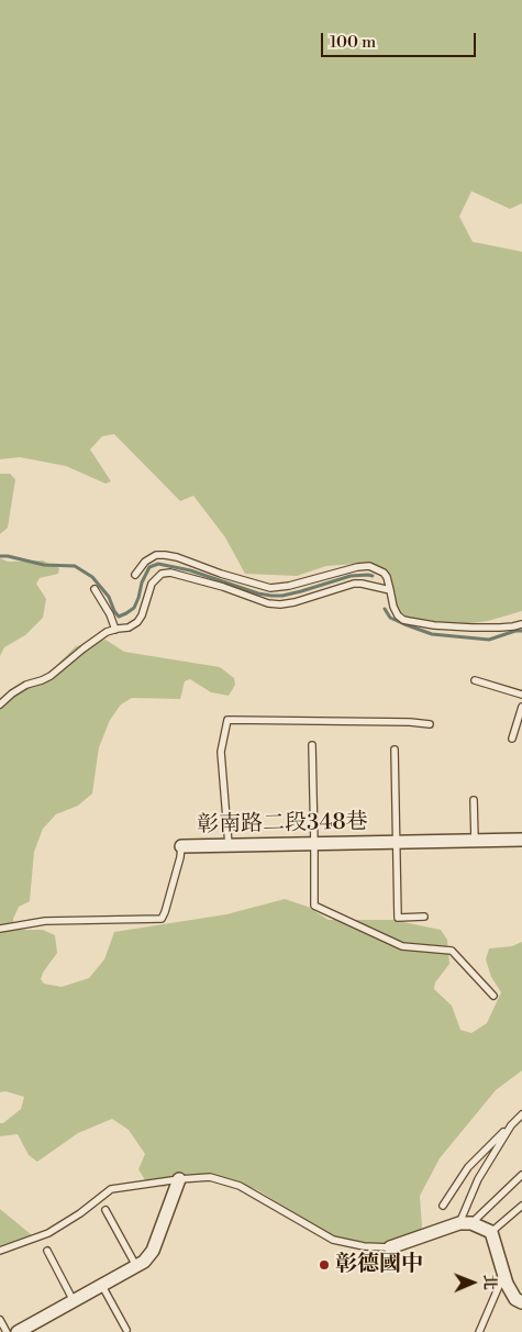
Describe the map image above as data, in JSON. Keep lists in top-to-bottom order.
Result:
{
  "streets": {
    "street": ["彰南路二段348巷"]
  },
  "places": ["彰德國中"],
  "scale_bar": "100 m",
  "north": "right"
}
